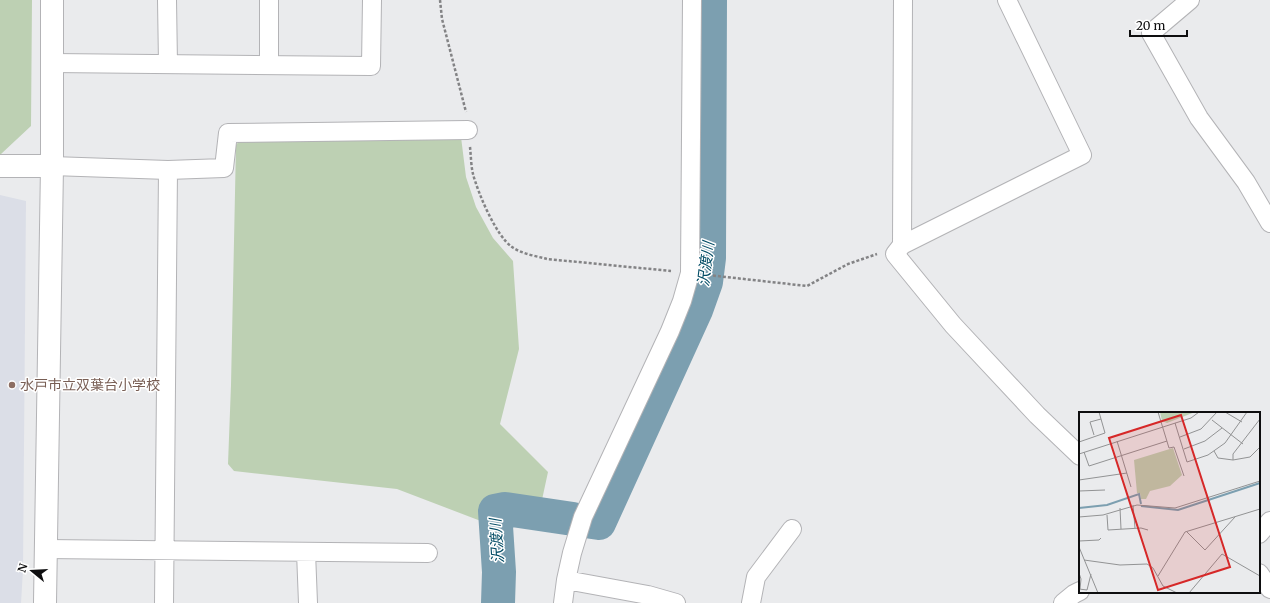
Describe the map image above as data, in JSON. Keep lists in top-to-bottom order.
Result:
{
  "water": ["沢渡川"],
  "places": ["水戸市立双葉台小学校"],
  "scale_bar": "20 m",
  "north": "left"
}
